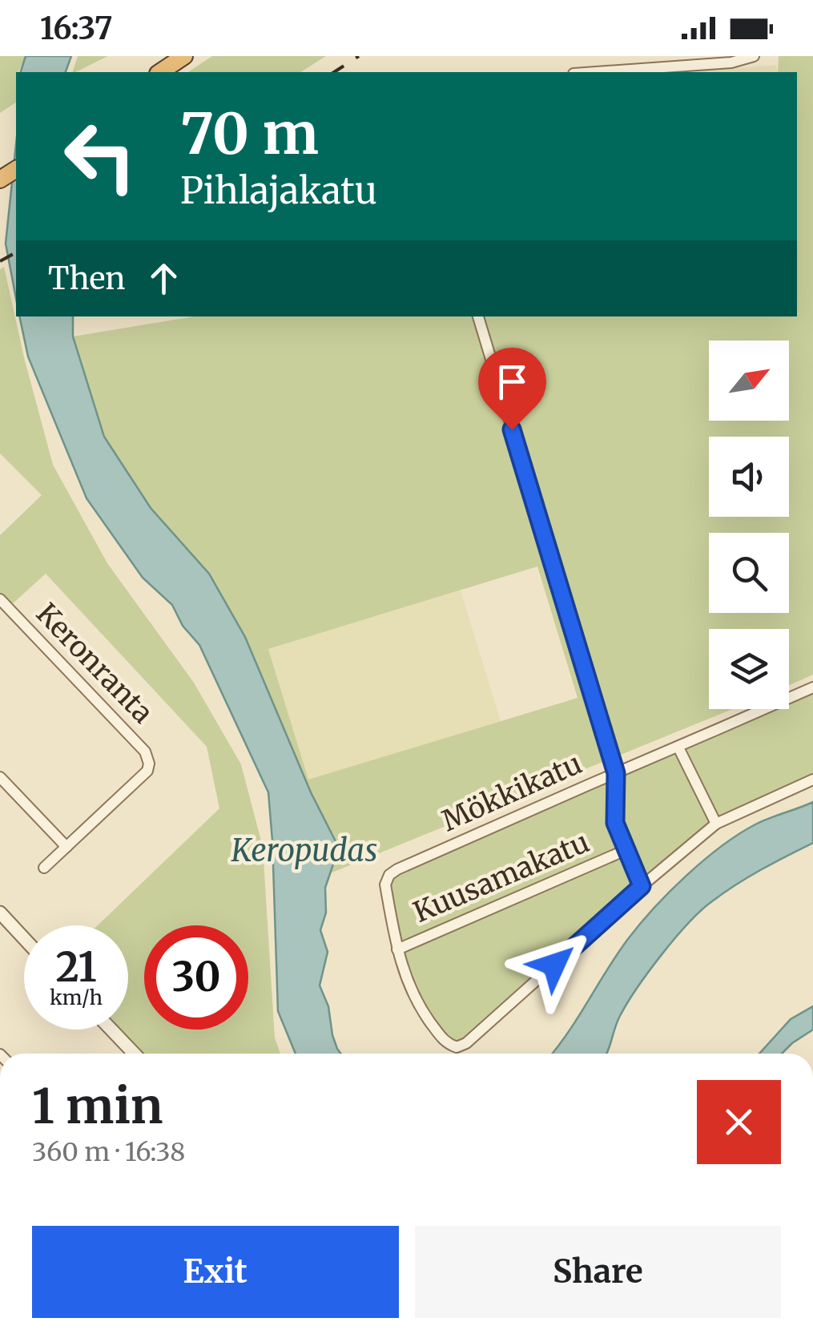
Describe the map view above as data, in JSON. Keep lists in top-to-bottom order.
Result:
{
  "streets": {
    "street": ["Keronranta", "Mökkikatu", "Kuusamakatu"]
  },
  "crossings": [
    ["Mökkikatu", "Kuusamakatu"]
  ],
  "water": ["Keropudas"],
  "north": "top right",
  "page": {
    "status": "16:37",
    "turn": ["70 m", "Pihlajakatu"],
    "then": "Then",
    "speed": "21 km/h",
    "limit": "30",
    "heading": ["1 min", "360 m · 16:38"],
    "buttons": ["Exit", "Share"]
  }
}
